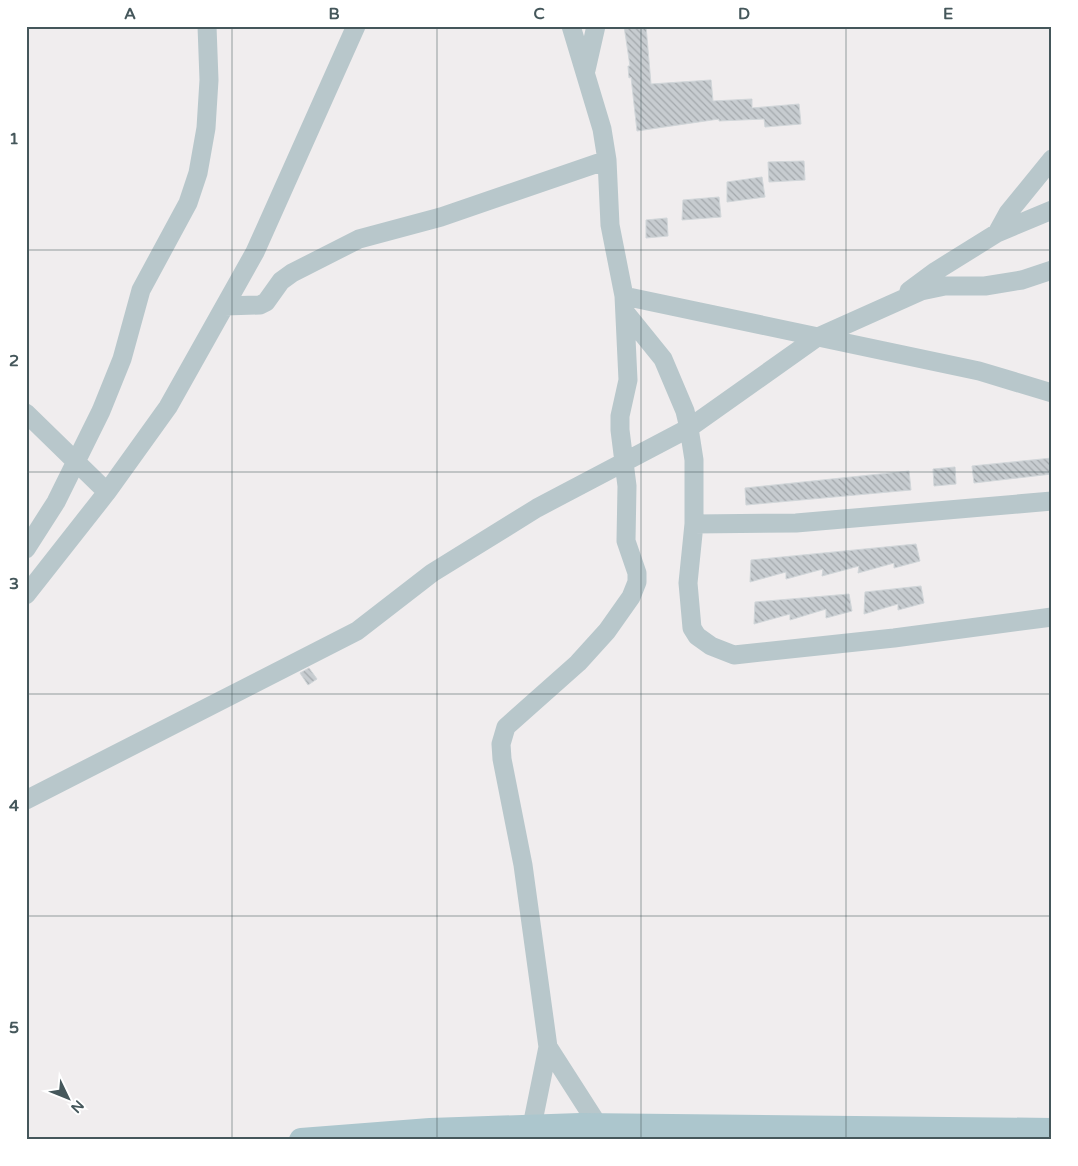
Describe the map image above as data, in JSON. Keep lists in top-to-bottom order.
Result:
{
  "north": "bottom right",
  "grid": {
    "columns": [
      "A",
      "B",
      "C",
      "D",
      "E"
    ],
    "rows": [
      "1",
      "2",
      "3",
      "4",
      "5"
    ]
  }
}
